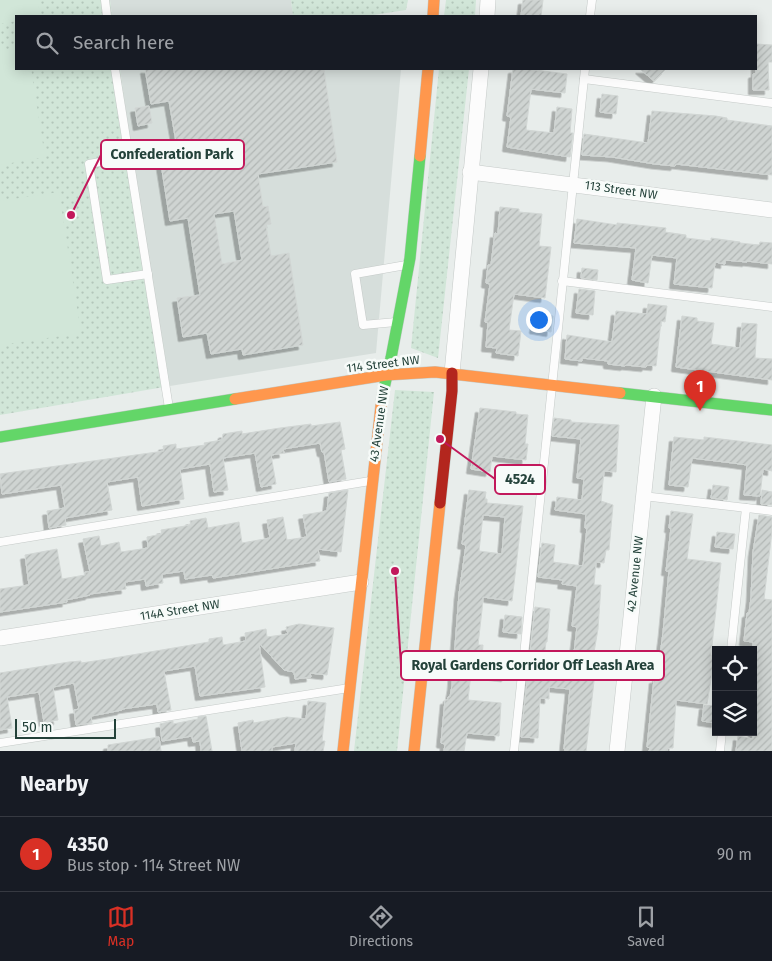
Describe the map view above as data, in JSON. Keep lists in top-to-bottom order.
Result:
{
  "streets": {
    "street": [
      "113 Street NW",
      "114 Street NW",
      "43 Avenue NW",
      "42 Avenue NW",
      "114A Street NW"
    ]
  },
  "crossings": [
    ["114 Street NW", "43 Avenue NW"],
    ["114 Street NW", "42 Avenue NW"],
    ["43 Avenue NW", "114A Street NW"]
  ],
  "places": ["Confederation Park", "4524", "Royal Gardens Corridor Off Leash Area"],
  "scale_bar": "50 m",
  "page": {
    "search": "Search here",
    "pins": "1",
    "scale": "50 m",
    "heading": "Nearby",
    "list": [
      {
        "mark": "1",
        "name": "4350",
        "note": "Bus stop · 114 Street NW",
        "value": "90 m"
      }
    ],
    "nav": ["Map", "Directions", "Saved"]
  }
}
